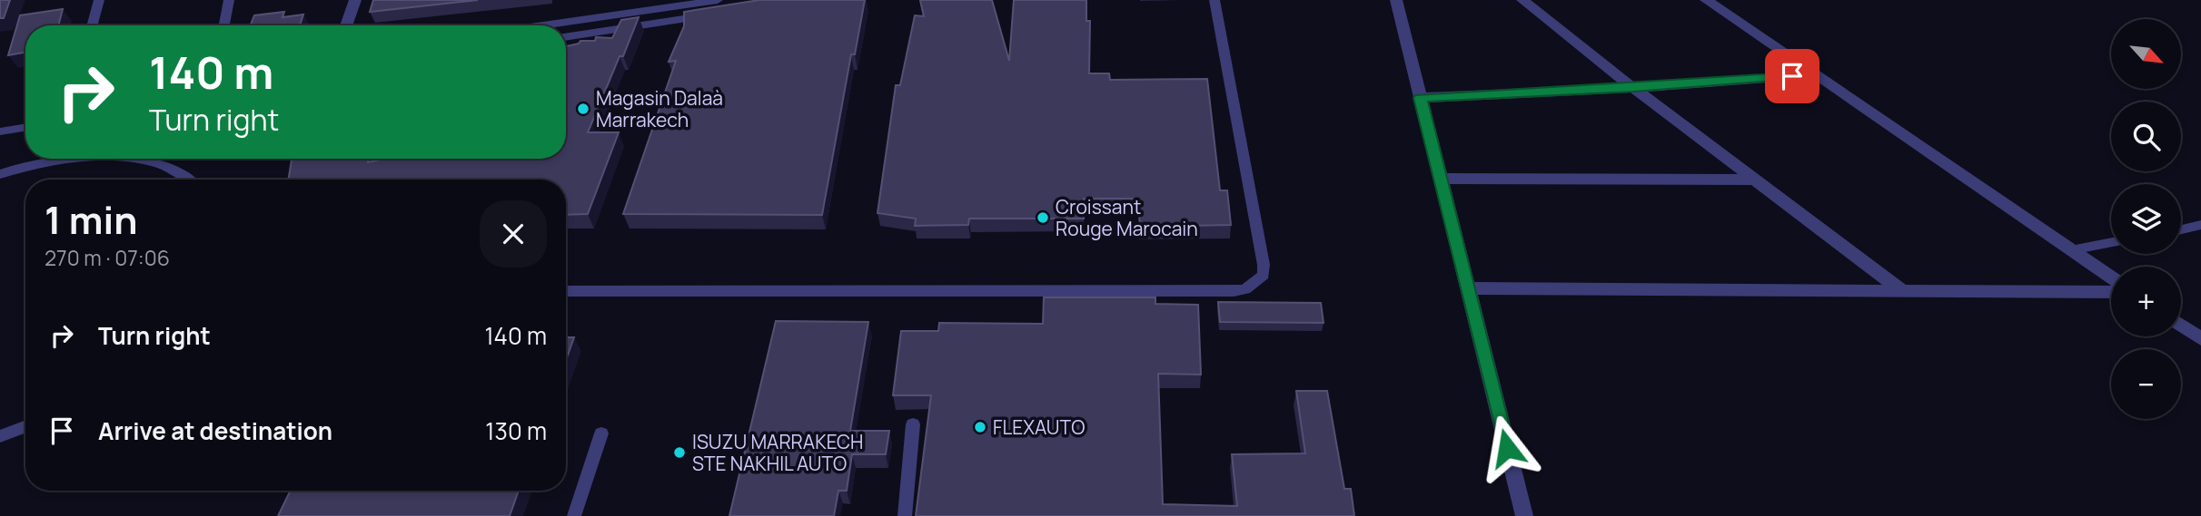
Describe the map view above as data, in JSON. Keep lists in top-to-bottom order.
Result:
{
  "places": [
    "Magasin Dalaà Marrakech",
    "Croissant Rouge Marocain",
    "FLEXAUTO",
    "ISUZU MARRAKECH STE NAKHIL AUTO"
  ],
  "north": "bottom right",
  "page": {
    "map_buttons": ["+", "−"],
    "turn": ["140 m", "Turn right"],
    "heading": ["1 min", "270 m · 07:06"],
    "list": [
      {
        "name": "Turn right",
        "value": "140 m"
      },
      {
        "name": "Arrive at destination",
        "value": "130 m"
      }
    ]
  }
}
